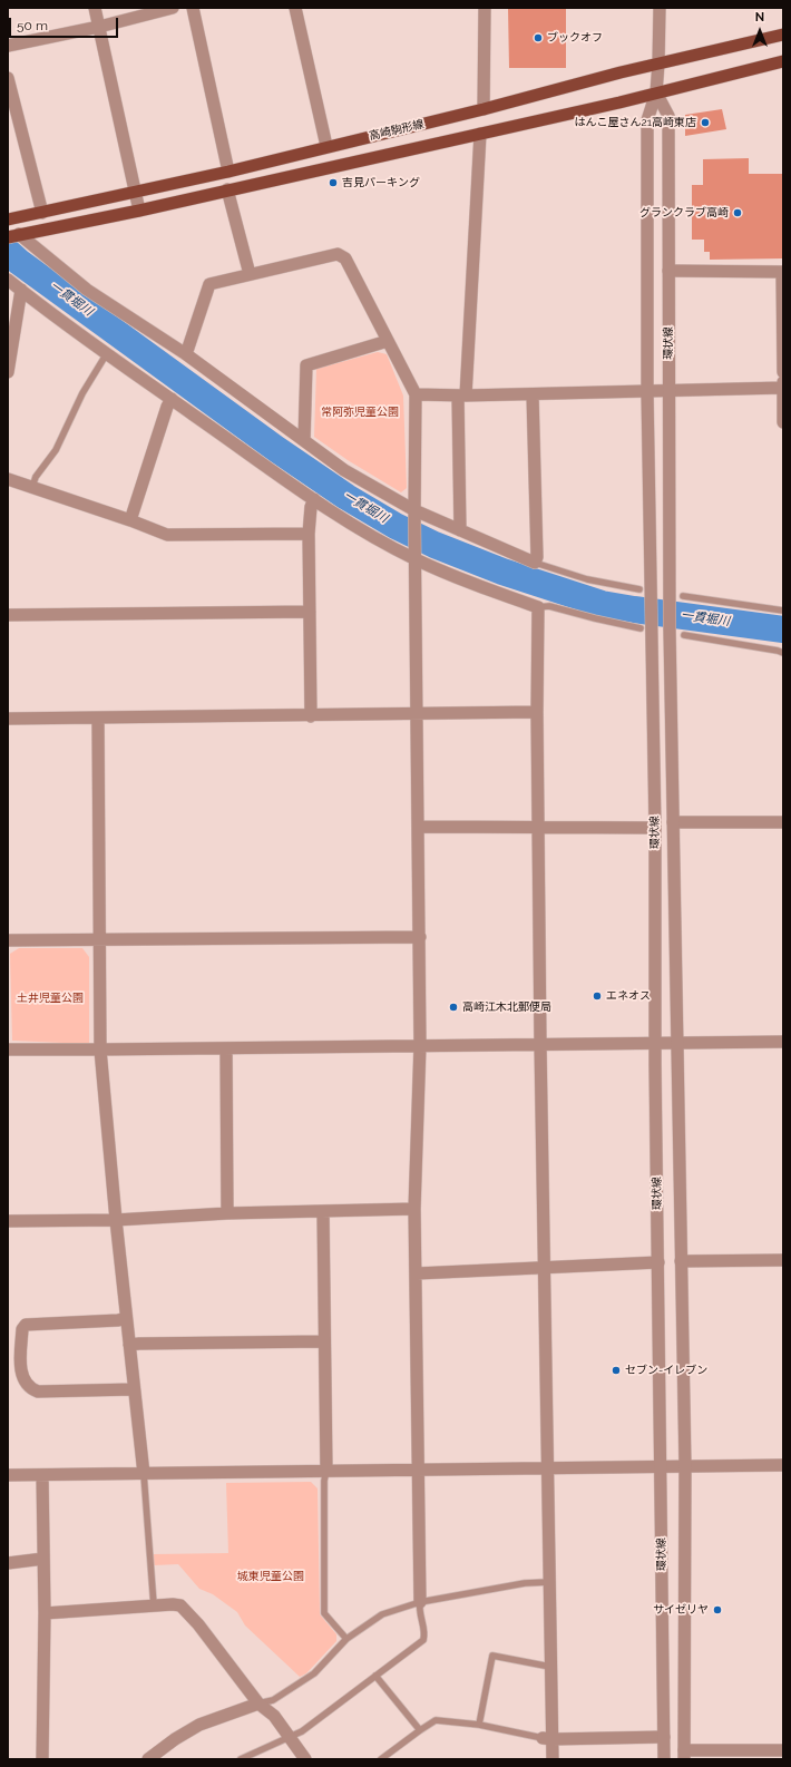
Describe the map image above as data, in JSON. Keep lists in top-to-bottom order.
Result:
{
  "streets": {
    "main road": ["高崎駒形線"],
    "street": ["環状線"]
  },
  "crossings": [
    ["高崎駒形線", "環状線"]
  ],
  "water": ["一貫堀川"],
  "parks": ["常阿弥児童公園", "土井児童公園", "城東児童公園"],
  "places": [
    "ブックオフ",
    "はんこ屋さん21高崎東店",
    "吉見パーキング",
    "グランクラブ高崎",
    "エネオス",
    "高崎江木北郵便局",
    "セブン-イレブン",
    "サイゼリヤ"
  ],
  "scale_bar": "50 m",
  "north": "top"
}
